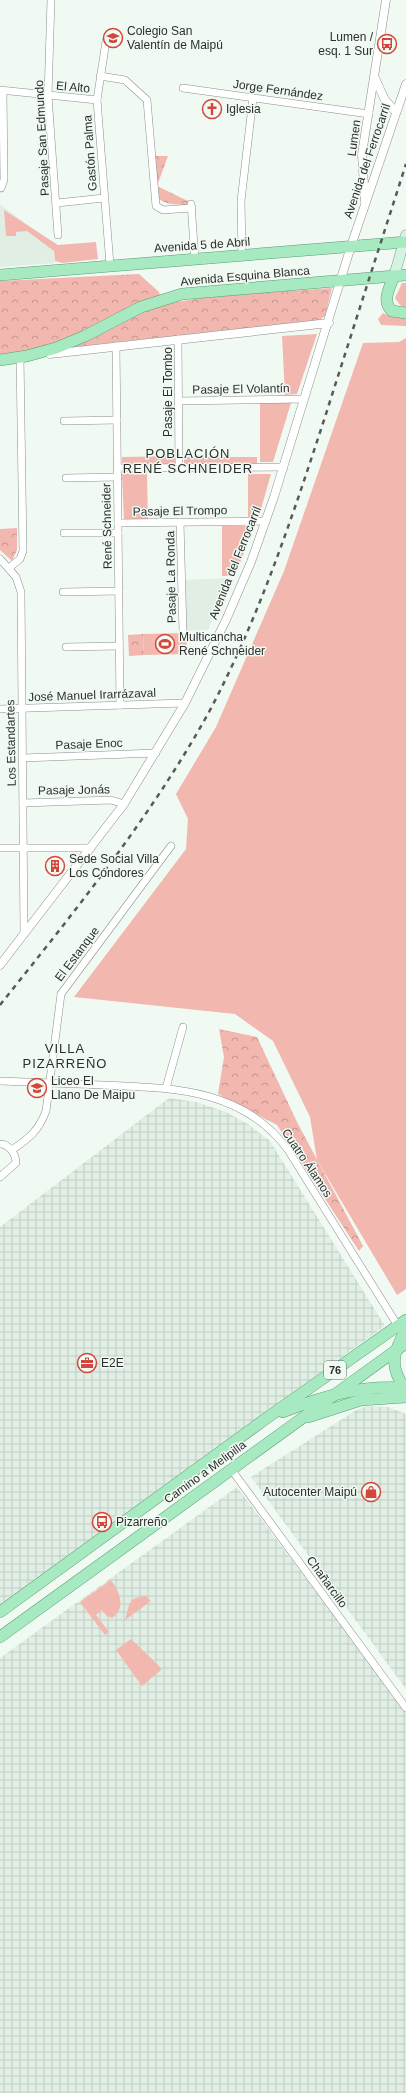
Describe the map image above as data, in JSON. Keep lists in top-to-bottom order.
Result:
{
  "streets": {
    "main road": [
      "Avenida 5 de Abril",
      "Avenida Esquina Blanca",
      "76",
      "Camino a Melipilla"
    ],
    "street": [
      "El Alto",
      "Jorge Fernández",
      "Pasaje San Edmundo",
      "Lumen",
      "Gastón Palma",
      "Avenida del Ferrocarril",
      "Pasaje El Volantín",
      "Pasaje El Tombo",
      "Pasaje El Trompo",
      "René Schneider",
      "Pasaje La Ronda",
      "José Manuel Irarrázaval",
      "Los Estandartes",
      "Pasaje Enoc",
      "Pasaje Jonás",
      "El Estanque",
      "Cuatro Álamos",
      "Chañarcillo"
    ]
  },
  "crossings": [
    ["El Alto", "Pasaje San Edmundo"],
    ["El Alto", "Gastón Palma"],
    ["Jorge Fernández", "Lumen"],
    ["Pasaje San Edmundo", "Gastón Palma"],
    ["Lumen", "Avenida del Ferrocarril"],
    ["Gastón Palma", "Avenida 5 de Abril"],
    ["Avenida del Ferrocarril", "Avenida 5 de Abril"],
    ["Avenida del Ferrocarril", "Avenida Esquina Blanca"],
    ["Avenida del Ferrocarril", "Pasaje El Volantín"],
    ["Avenida del Ferrocarril", "Pasaje El Trompo"],
    ["Avenida del Ferrocarril", "José Manuel Irarrázaval"],
    ["Avenida del Ferrocarril", "Los Estandartes"],
    ["Avenida del Ferrocarril", "Pasaje Enoc"],
    ["Avenida del Ferrocarril", "Pasaje Jonás"],
    ["Avenida Esquina Blanca", "Pasaje El Tombo"],
    ["Avenida Esquina Blanca", "René Schneider"],
    ["Pasaje El Volantín", "Pasaje El Tombo"],
    ["Pasaje El Trompo", "René Schneider"],
    ["Pasaje El Trompo", "Pasaje La Ronda"],
    ["René Schneider", "José Manuel Irarrázaval"],
    ["José Manuel Irarrázaval", "Los Estandartes"],
    ["Los Estandartes", "Pasaje Enoc"],
    ["Los Estandartes", "Pasaje Jonás"],
    ["El Estanque", "Cuatro Álamos"],
    ["Cuatro Álamos", "Camino a Melipilla"],
    ["Camino a Melipilla", "Chañarcillo"]
  ],
  "districts": ["POBLACIÓN RENÉ SCHNEIDER", "VILLA PIZARREÑO"],
  "places": {
    "school or university": ["Colegio San Valentín de Maipú", "Liceo El Llano De Maipu"],
    "bus stop": ["Lumen / esq. 1 Sur", "Pizarreño"],
    "church": ["Iglesia"],
    "sports": ["Multicancha René Schneider"],
    "building": ["Sede Social Villa Los Cóndores"],
    "office": ["E2E"],
    "shop": ["Autocenter Maipú"]
  }
}
